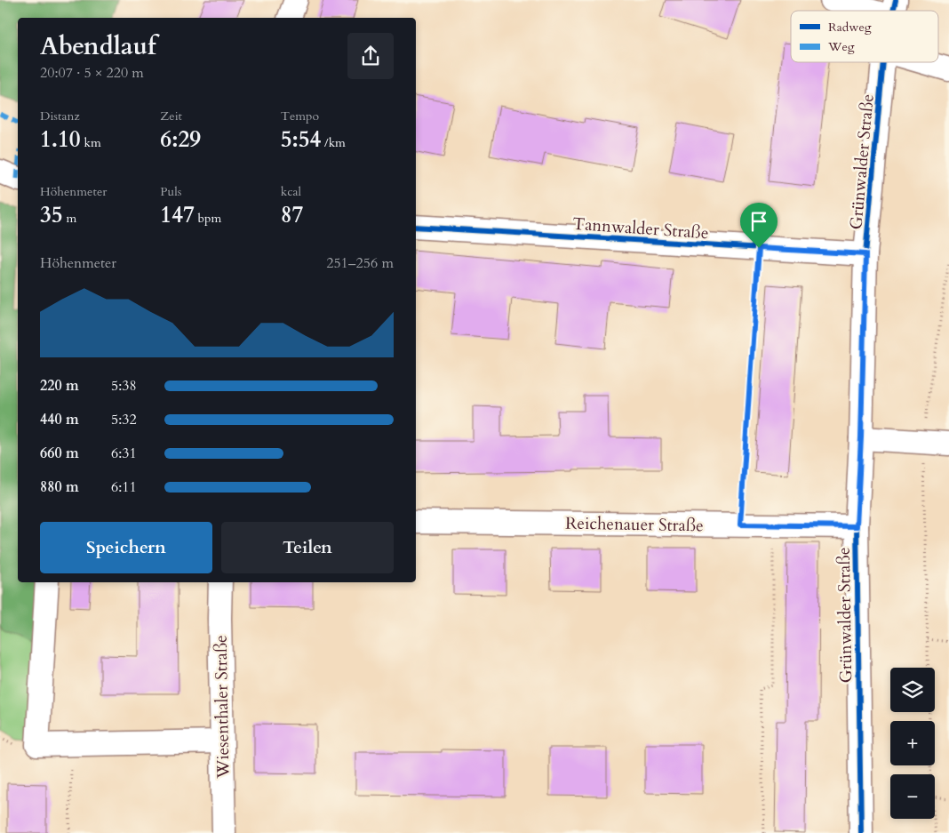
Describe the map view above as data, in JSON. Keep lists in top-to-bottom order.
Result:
{
  "streets": {
    "street": [
      "Grünwalder Straße",
      "Tannwalder Straße",
      "Reichenauer Straße",
      "Wiesenthaler Straße"
    ]
  },
  "crossings": [
    ["Grünwalder Straße", "Tannwalder Straße"],
    ["Grünwalder Straße", "Reichenauer Straße"]
  ],
  "legend": ["Radweg", "Weg"],
  "page": {
    "heading": ["Abendlauf", "20:07 · 5 × 220 m"],
    "stats": [
      ["Distanz", "1.10 km"],
      ["Zeit", "6:29"],
      ["Tempo", "5:54 /km"],
      ["Höhenmeter", "35 m"],
      ["Puls", "147 bpm"],
      ["kcal", "87"]
    ],
    "chart": ["Höhenmeter", "251–256 m"],
    "list": [
      {
        "name": "220 m",
        "note": "5:38"
      },
      {
        "name": "440 m",
        "note": "5:32"
      },
      {
        "name": "660 m",
        "note": "6:31"
      },
      {
        "name": "880 m",
        "note": "6:11"
      }
    ],
    "buttons": ["Speichern", "Teilen"],
    "map_buttons": ["+", "−"]
  }
}
